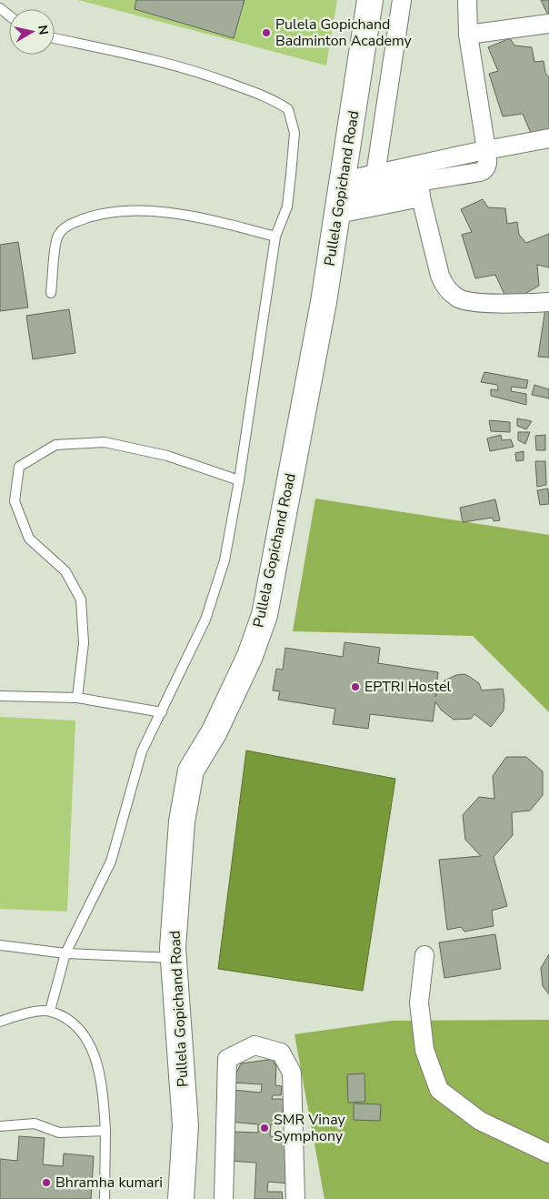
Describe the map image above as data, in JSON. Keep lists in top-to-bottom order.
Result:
{
  "streets": {
    "street": ["Pullela Gopichand Road"]
  },
  "places": [
    "Pulela Gopichand Badminton Academy",
    "EPTRI Hostel",
    "SMR Vinay Symphony",
    "Bhramha kumari"
  ],
  "north": "right"
}
